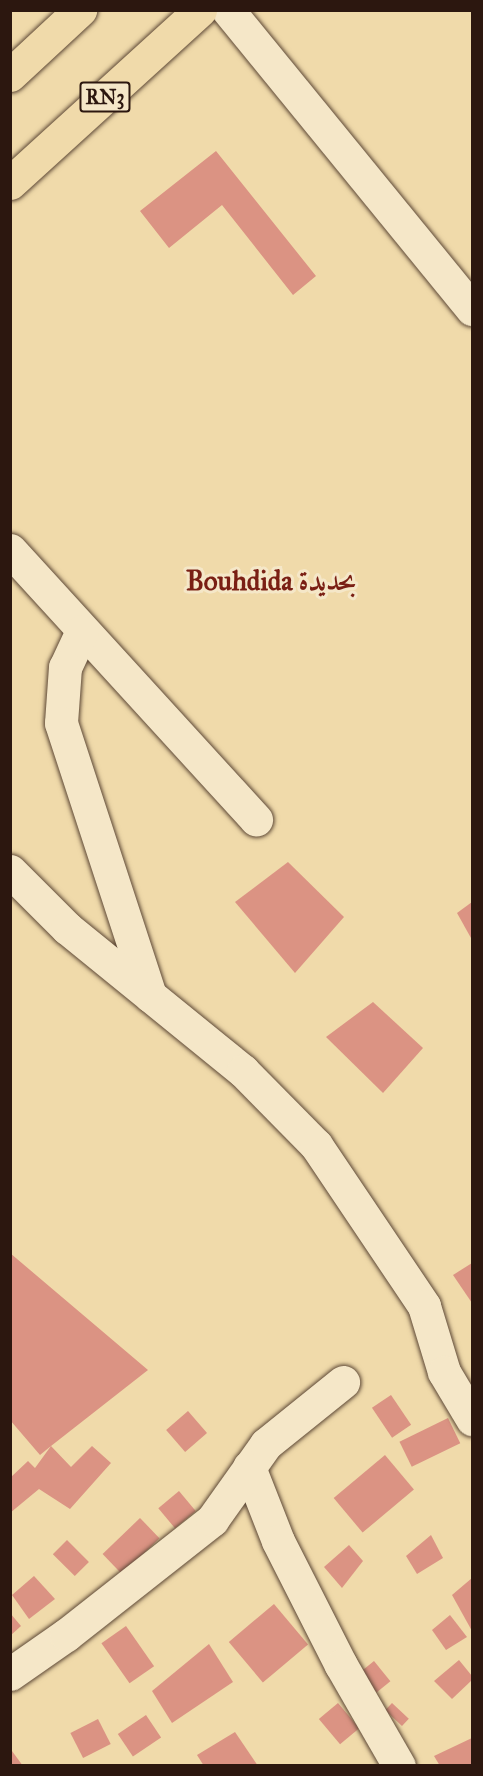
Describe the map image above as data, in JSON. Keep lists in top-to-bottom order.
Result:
{
  "streets": {
    "highway": ["RN3"]
  },
  "districts": ["Bouhdida بحديدة"]
}
